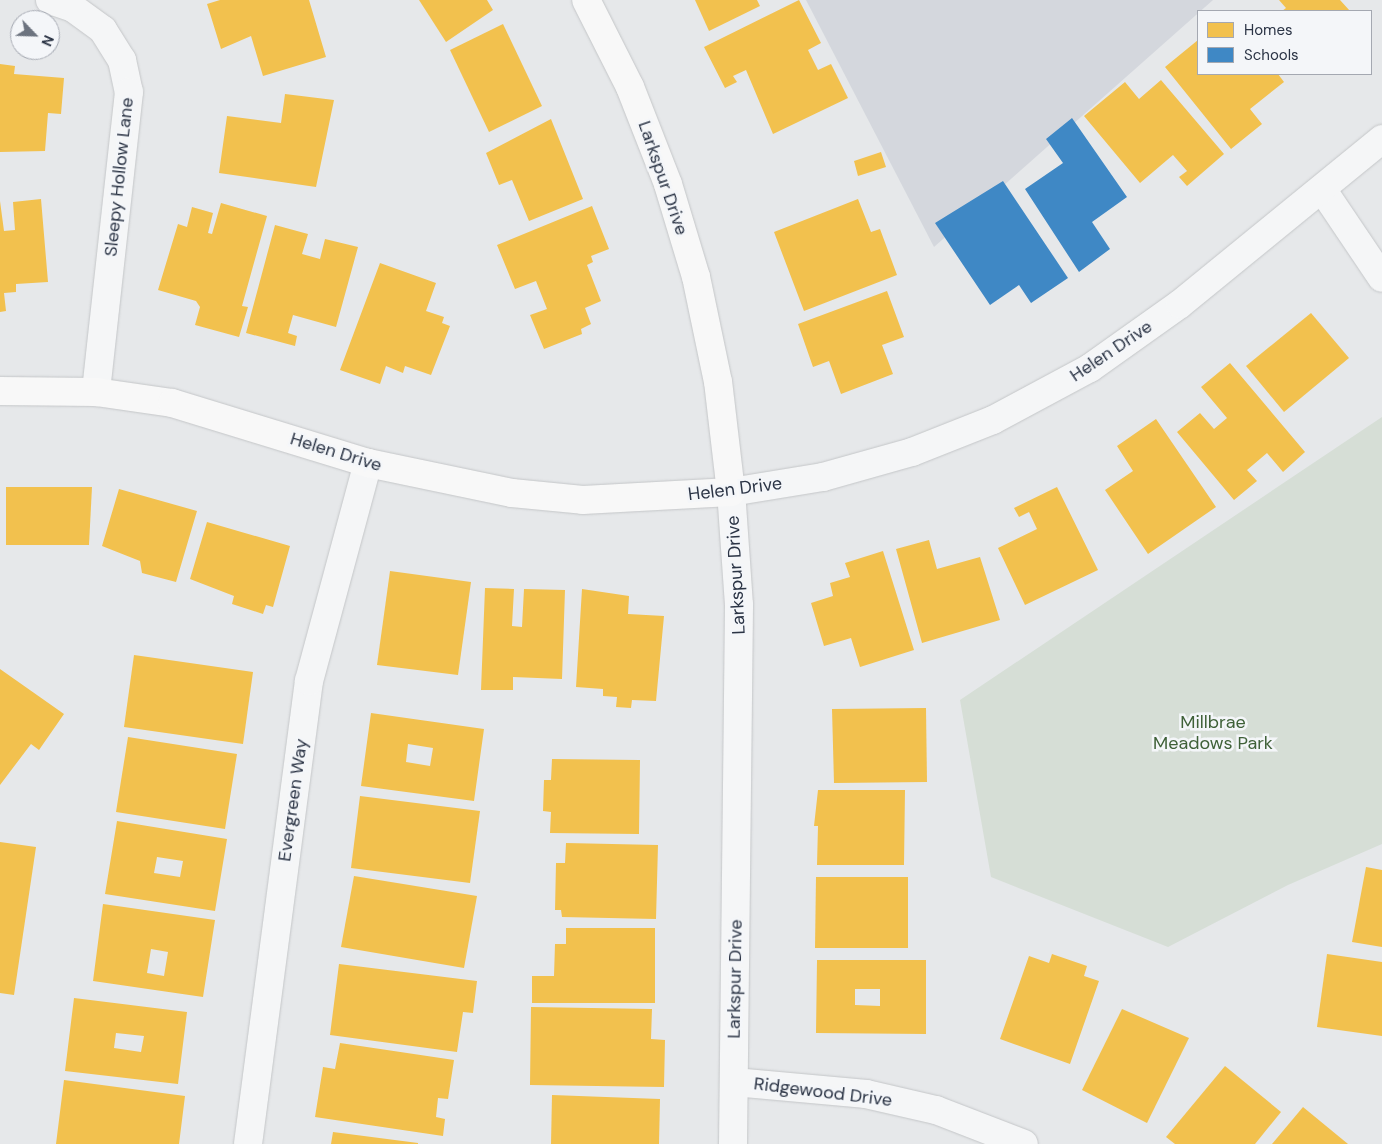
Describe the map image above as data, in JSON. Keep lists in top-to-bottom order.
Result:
{
  "streets": {
    "street": [
      "Sleepy Hollow Lane",
      "Larkspur Drive",
      "Helen Drive",
      "Evergreen Way",
      "Ridgewood Drive"
    ]
  },
  "crossings": [
    ["Sleepy Hollow Lane", "Helen Drive"],
    ["Larkspur Drive", "Helen Drive"],
    ["Larkspur Drive", "Ridgewood Drive"],
    ["Helen Drive", "Evergreen Way"]
  ],
  "parks": ["Millbrae Meadows Park"],
  "legend": ["Homes", "Schools"],
  "north": "bottom right"
}
